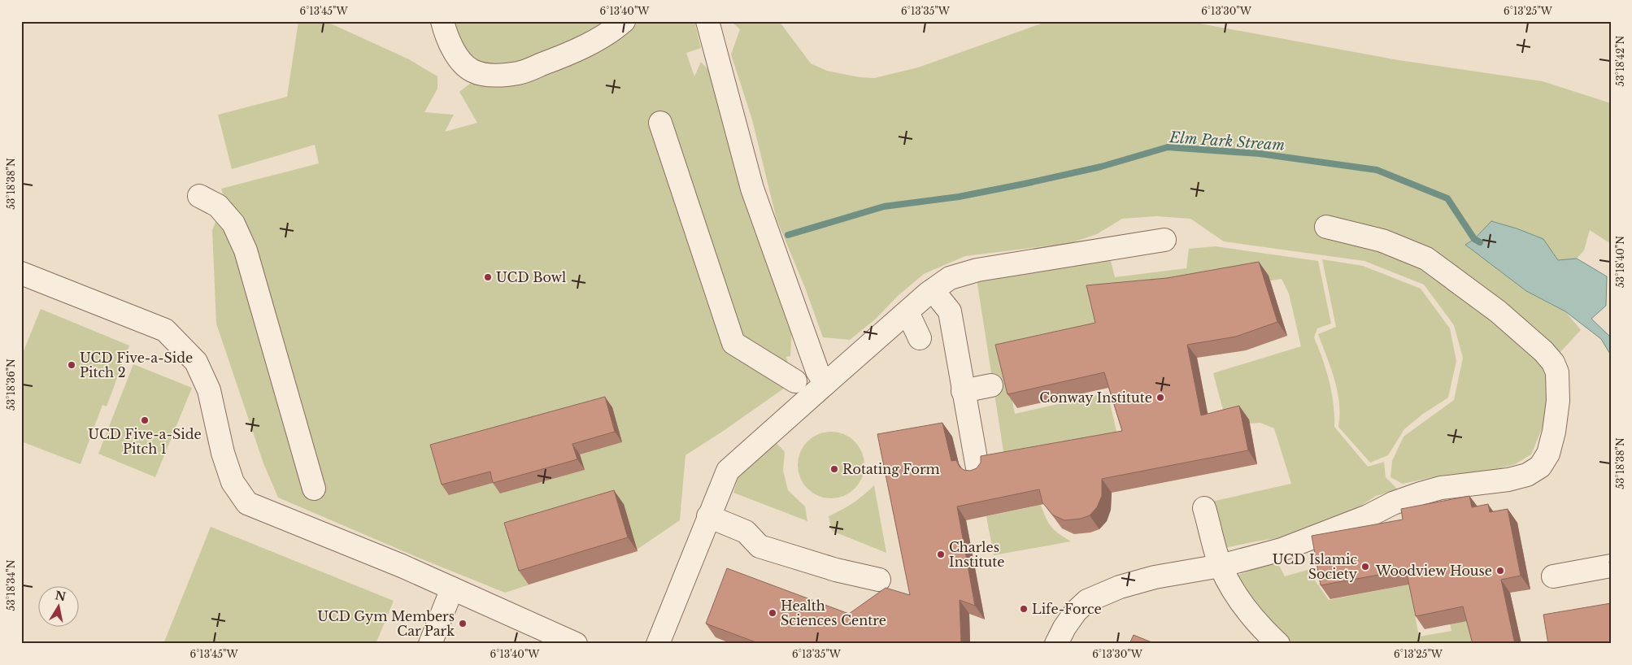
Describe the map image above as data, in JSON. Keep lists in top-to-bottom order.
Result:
{
  "water": ["Elm Park Stream"],
  "places": [
    "UCD Bowl",
    "UCD Five-a-Side Pitch 2",
    "Conway Institute",
    "UCD Five-a-Side Pitch 1",
    "Rotating Form",
    "Charles Institute",
    "UCD Islamic Society",
    "Woodview House",
    "Life-Force",
    "Health Sciences Centre",
    "UCD Gym Members Car Park"
  ],
  "north": "top",
  "coordinates": [
    "6°13'45\"W",
    "6°13'40\"W",
    "6°13'35\"W",
    "6°13'30\"W",
    "6°13'25\"W",
    "53°18'42\"N",
    "53°18'38\"N",
    "53°18'40\"N",
    "53°18'36\"N",
    "53°18'34\"N"
  ]
}
